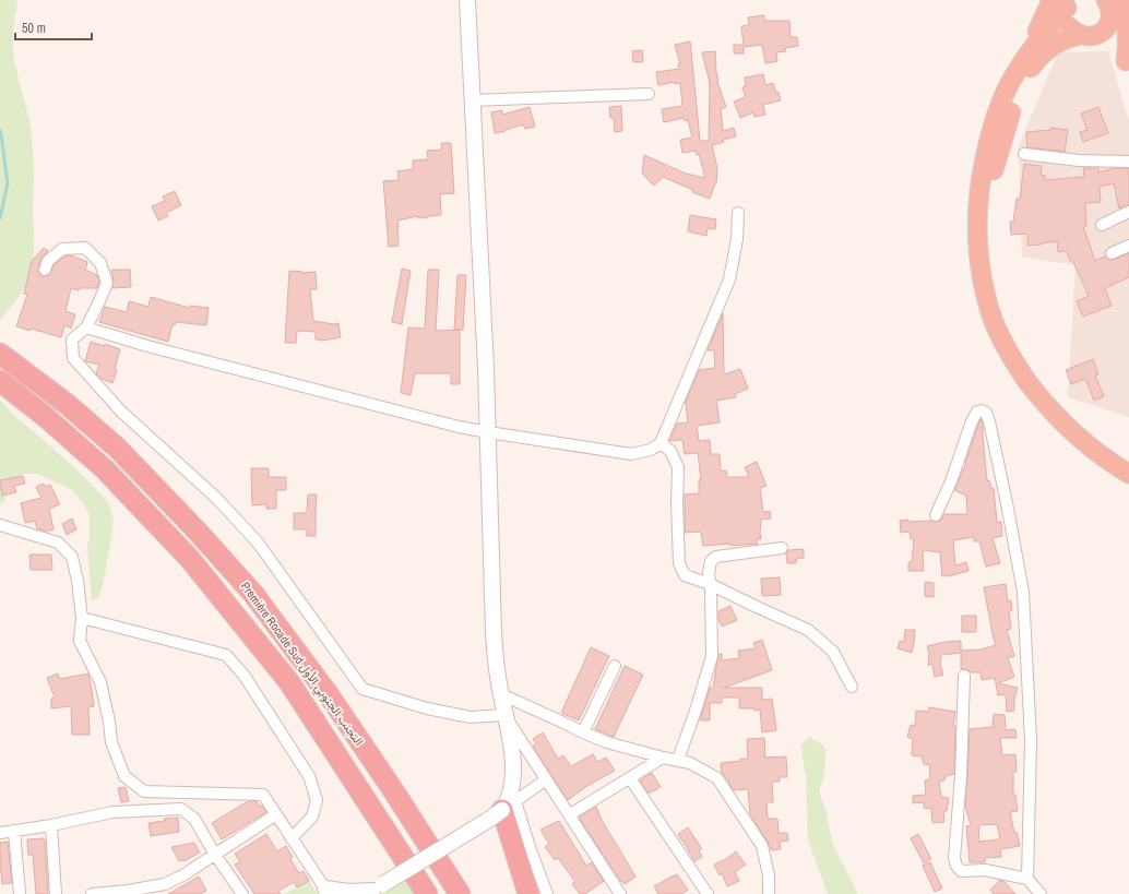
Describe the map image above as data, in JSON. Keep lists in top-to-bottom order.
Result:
{
  "streets": {
    "highway": ["Première Rocade Sud التجنب الجنوبي الأول"]
  },
  "scale_bar": "50 m"
}
